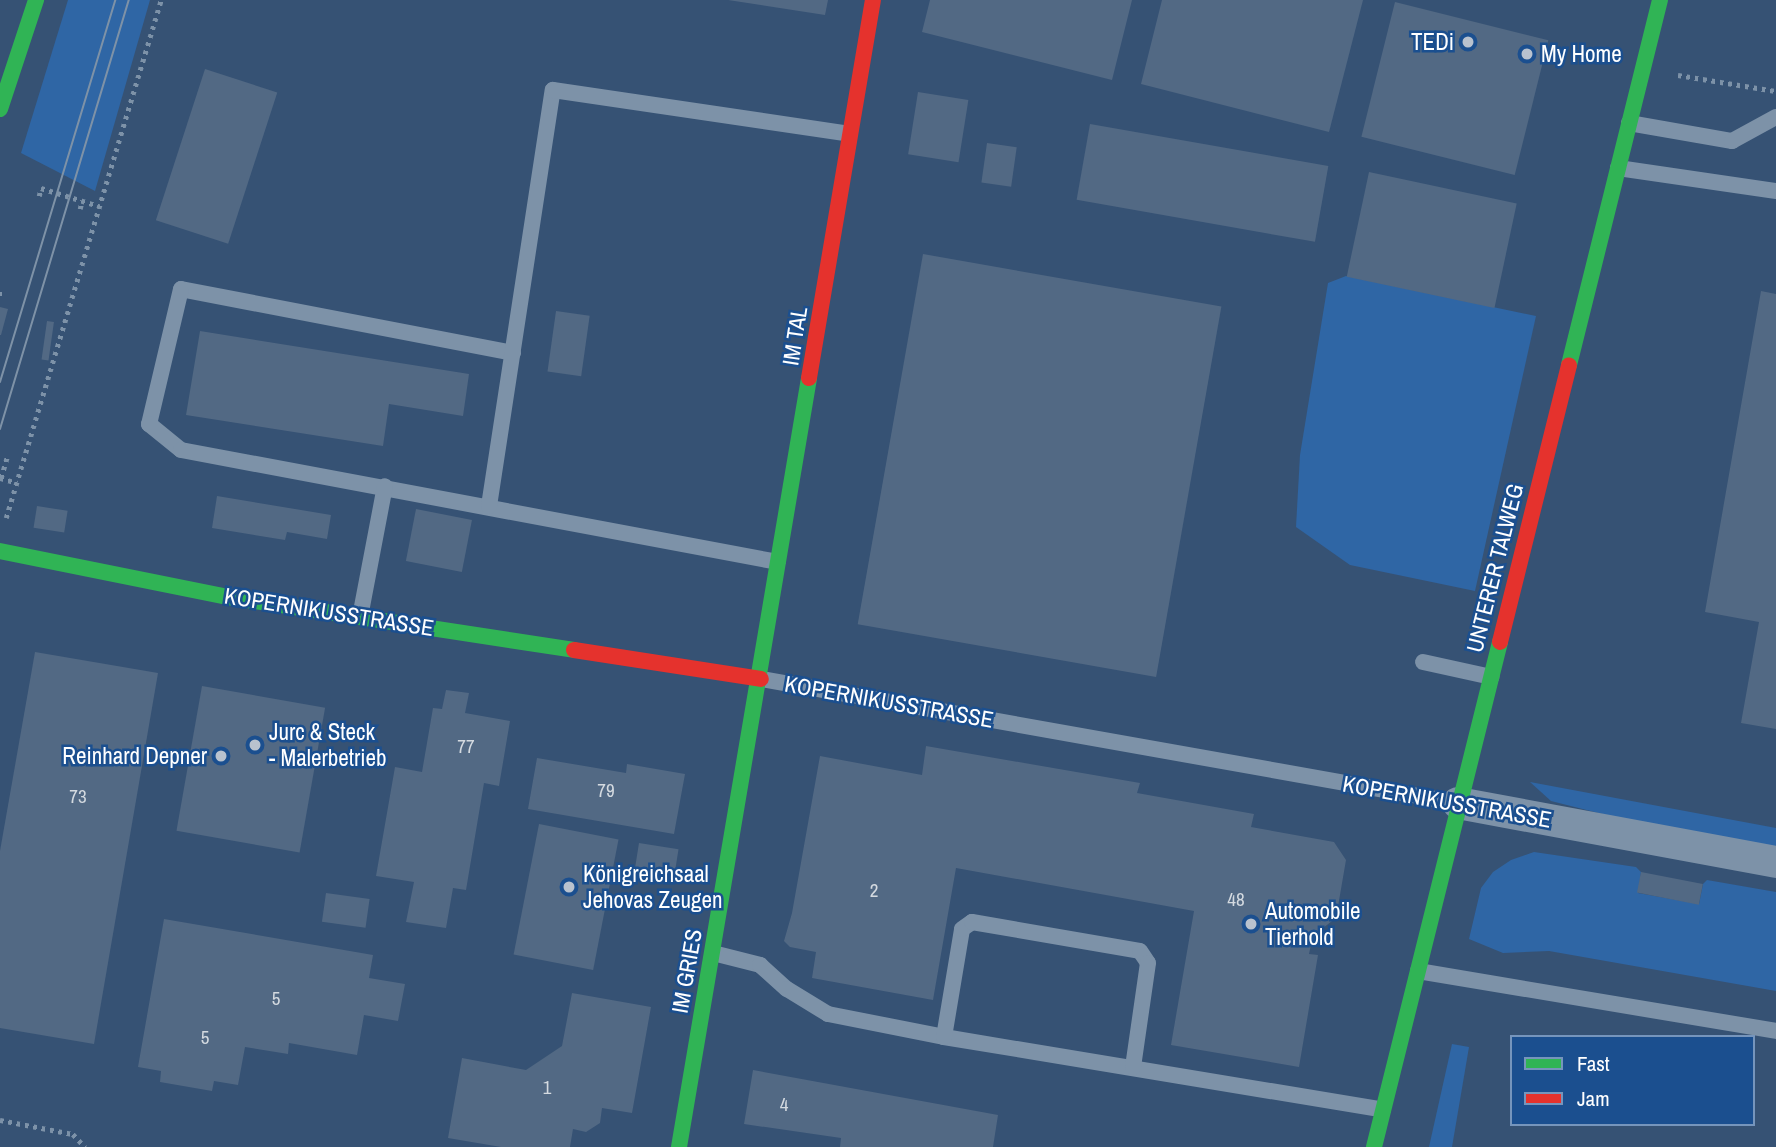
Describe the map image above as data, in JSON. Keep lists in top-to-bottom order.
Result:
{
  "streets": {
    "street": [
      "IM TAL",
      "UNTERER TALWEG",
      "KOPERNIKUSSTRASSE",
      "IM GRIES"
    ]
  },
  "crossings": [
    ["IM TAL", "KOPERNIKUSSTRASSE"],
    ["IM TAL", "IM GRIES"],
    ["UNTERER TALWEG", "KOPERNIKUSSTRASSE"],
    ["KOPERNIKUSSTRASSE", "IM GRIES"]
  ],
  "places": [
    "TEDi",
    "My Home",
    "Jurc & Steck - Malerbetrieb",
    "Reinhard Depner",
    "Königreichsaal Jehovas Zeugen",
    "Automobile Tierhold"
  ],
  "house_numbers": [
    "77",
    "79",
    "73",
    "2",
    "48",
    "5",
    "5",
    "1",
    "4"
  ],
  "legend": ["Fast", "Jam"]
}
